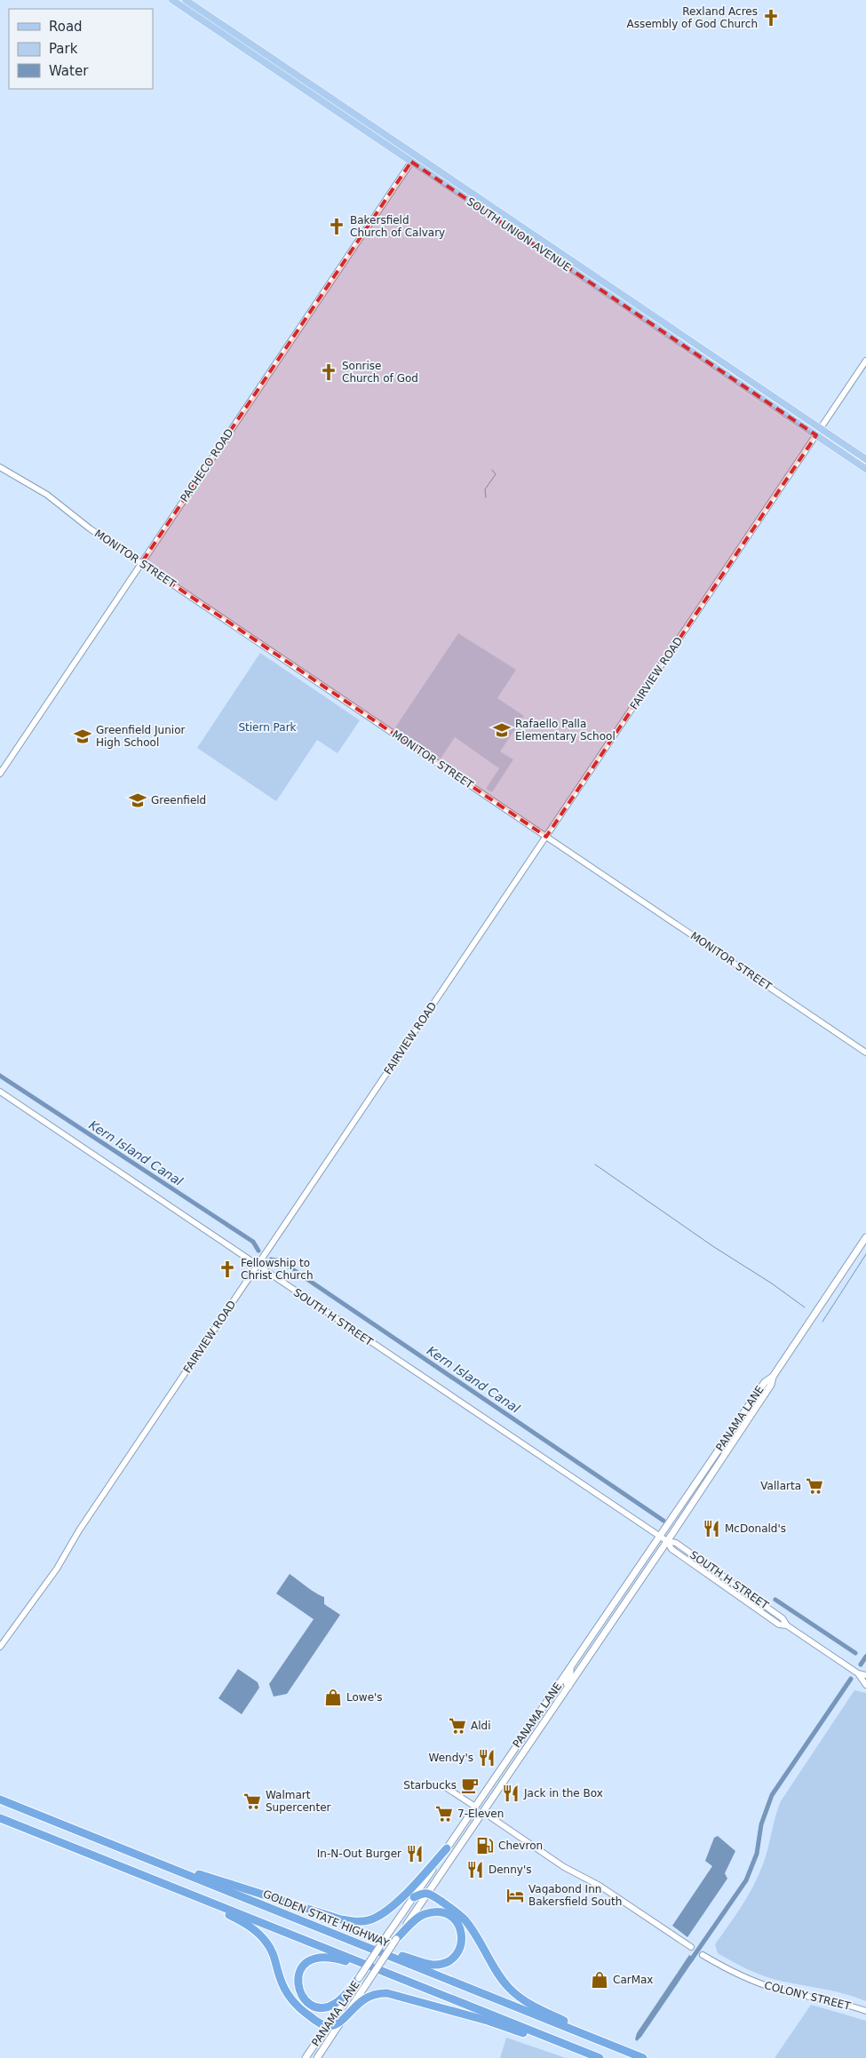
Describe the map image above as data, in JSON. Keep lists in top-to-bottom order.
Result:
{
  "streets": {
    "highway": ["GOLDEN STATE HIGHWAY"],
    "main road": ["SOUTH UNION AVENUE", "PANAMA LANE"],
    "street": [
      "PACHECO ROAD",
      "MONITOR STREET",
      "FAIRVIEW ROAD",
      "SOUTH H STREET",
      "COLONY STREET"
    ]
  },
  "crossings": [
    ["SOUTH UNION AVENUE", "PACHECO ROAD"],
    ["SOUTH UNION AVENUE", "FAIRVIEW ROAD"],
    ["PACHECO ROAD", "MONITOR STREET"],
    ["MONITOR STREET", "FAIRVIEW ROAD"],
    ["FAIRVIEW ROAD", "SOUTH H STREET"],
    ["SOUTH H STREET", "PANAMA LANE"]
  ],
  "water": ["Kern Island Canal"],
  "parks": ["Stiern Park"],
  "places": {
    "church": [
      "Rexland Acres Assembly of God Church",
      "Bakersfield Church of Calvary",
      "Sonrise Church of God",
      "Fellowship to Christ Church"
    ],
    "school or university": ["Rafaello Palla Elementary School", "Greenfield Junior High School", "Greenfield"],
    "supermarket": [
      "Vallarta",
      "Aldi",
      "Walmart Supercenter",
      "7-Eleven"
    ],
    "restaurant": [
      "McDonald's",
      "Wendy's",
      "Jack in the Box",
      "In-N-Out Burger",
      "Denny's"
    ],
    "shop": ["Lowe's", "CarMax"],
    "cafe": ["Starbucks"],
    "fuel station": ["Chevron"],
    "hotel": ["Vagabond Inn Bakersfield South"]
  },
  "legend": ["Road", "Park", "Water"]
}
